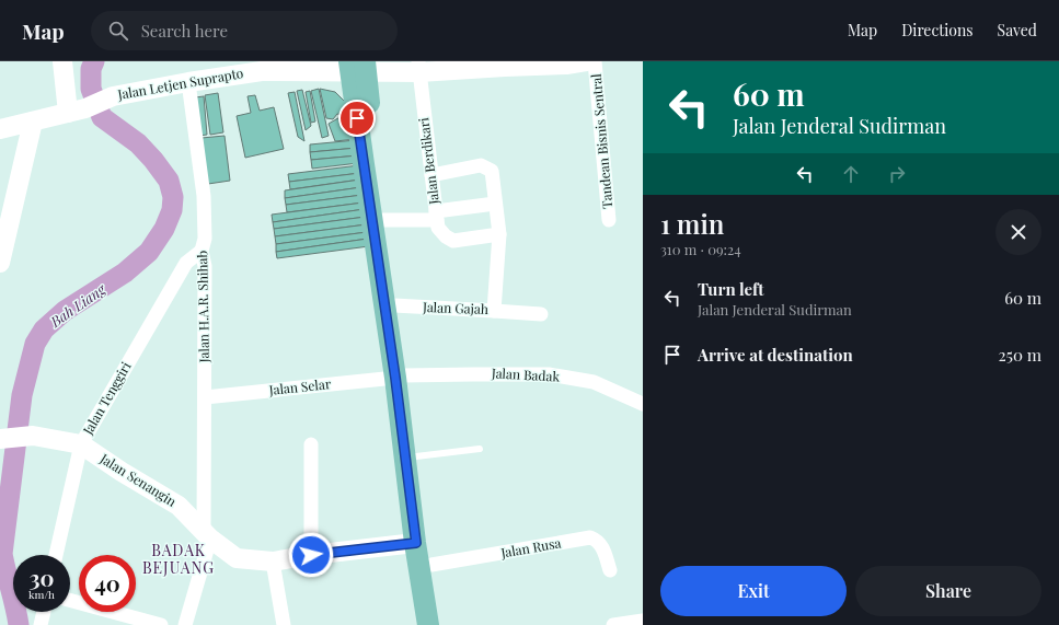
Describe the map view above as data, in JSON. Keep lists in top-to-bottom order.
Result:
{
  "streets": {
    "street": [
      "Jalan Letjen Suprapto",
      "Tandean Bisnis Sentral",
      "Jalan Berdikari",
      "Jalan H.A.R. Shihab",
      "Jalan Gajah",
      "Jalan Badak",
      "Jalan Selar",
      "Jalan Tenggiri",
      "Jalan Senangin",
      "Jalan Rusa"
    ]
  },
  "crossings": [
    ["Jalan Letjen Suprapto", "Jalan Berdikari"],
    ["Jalan Letjen Suprapto", "Jalan H.A.R. Shihab"],
    ["Jalan Berdikari", "Jalan Gajah"],
    ["Jalan H.A.R. Shihab", "Jalan Selar"],
    ["Jalan H.A.R. Shihab", "Jalan Tenggiri"],
    ["Jalan H.A.R. Shihab", "Jalan Senangin"],
    ["Jalan Badak", "Jalan Selar"],
    ["Jalan Tenggiri", "Jalan Senangin"]
  ],
  "districts": ["BADAK BEJUANG"],
  "water": ["Bah Liang"],
  "page": {
    "header": "Map",
    "search": "Search here",
    "nav": ["Map", "Directions", "Saved"],
    "turn": ["60 m", "Jalan Jenderal Sudirman"],
    "heading": ["1 min", "310 m · 09:24"],
    "list": [
      {
        "name": "Turn left",
        "note": "Jalan Jenderal Sudirman",
        "value": "60 m"
      },
      {
        "name": "Arrive at destination",
        "value": "250 m"
      }
    ],
    "speed": "30 km/h",
    "limit": "40",
    "buttons": ["Exit", "Share"]
  }
}
